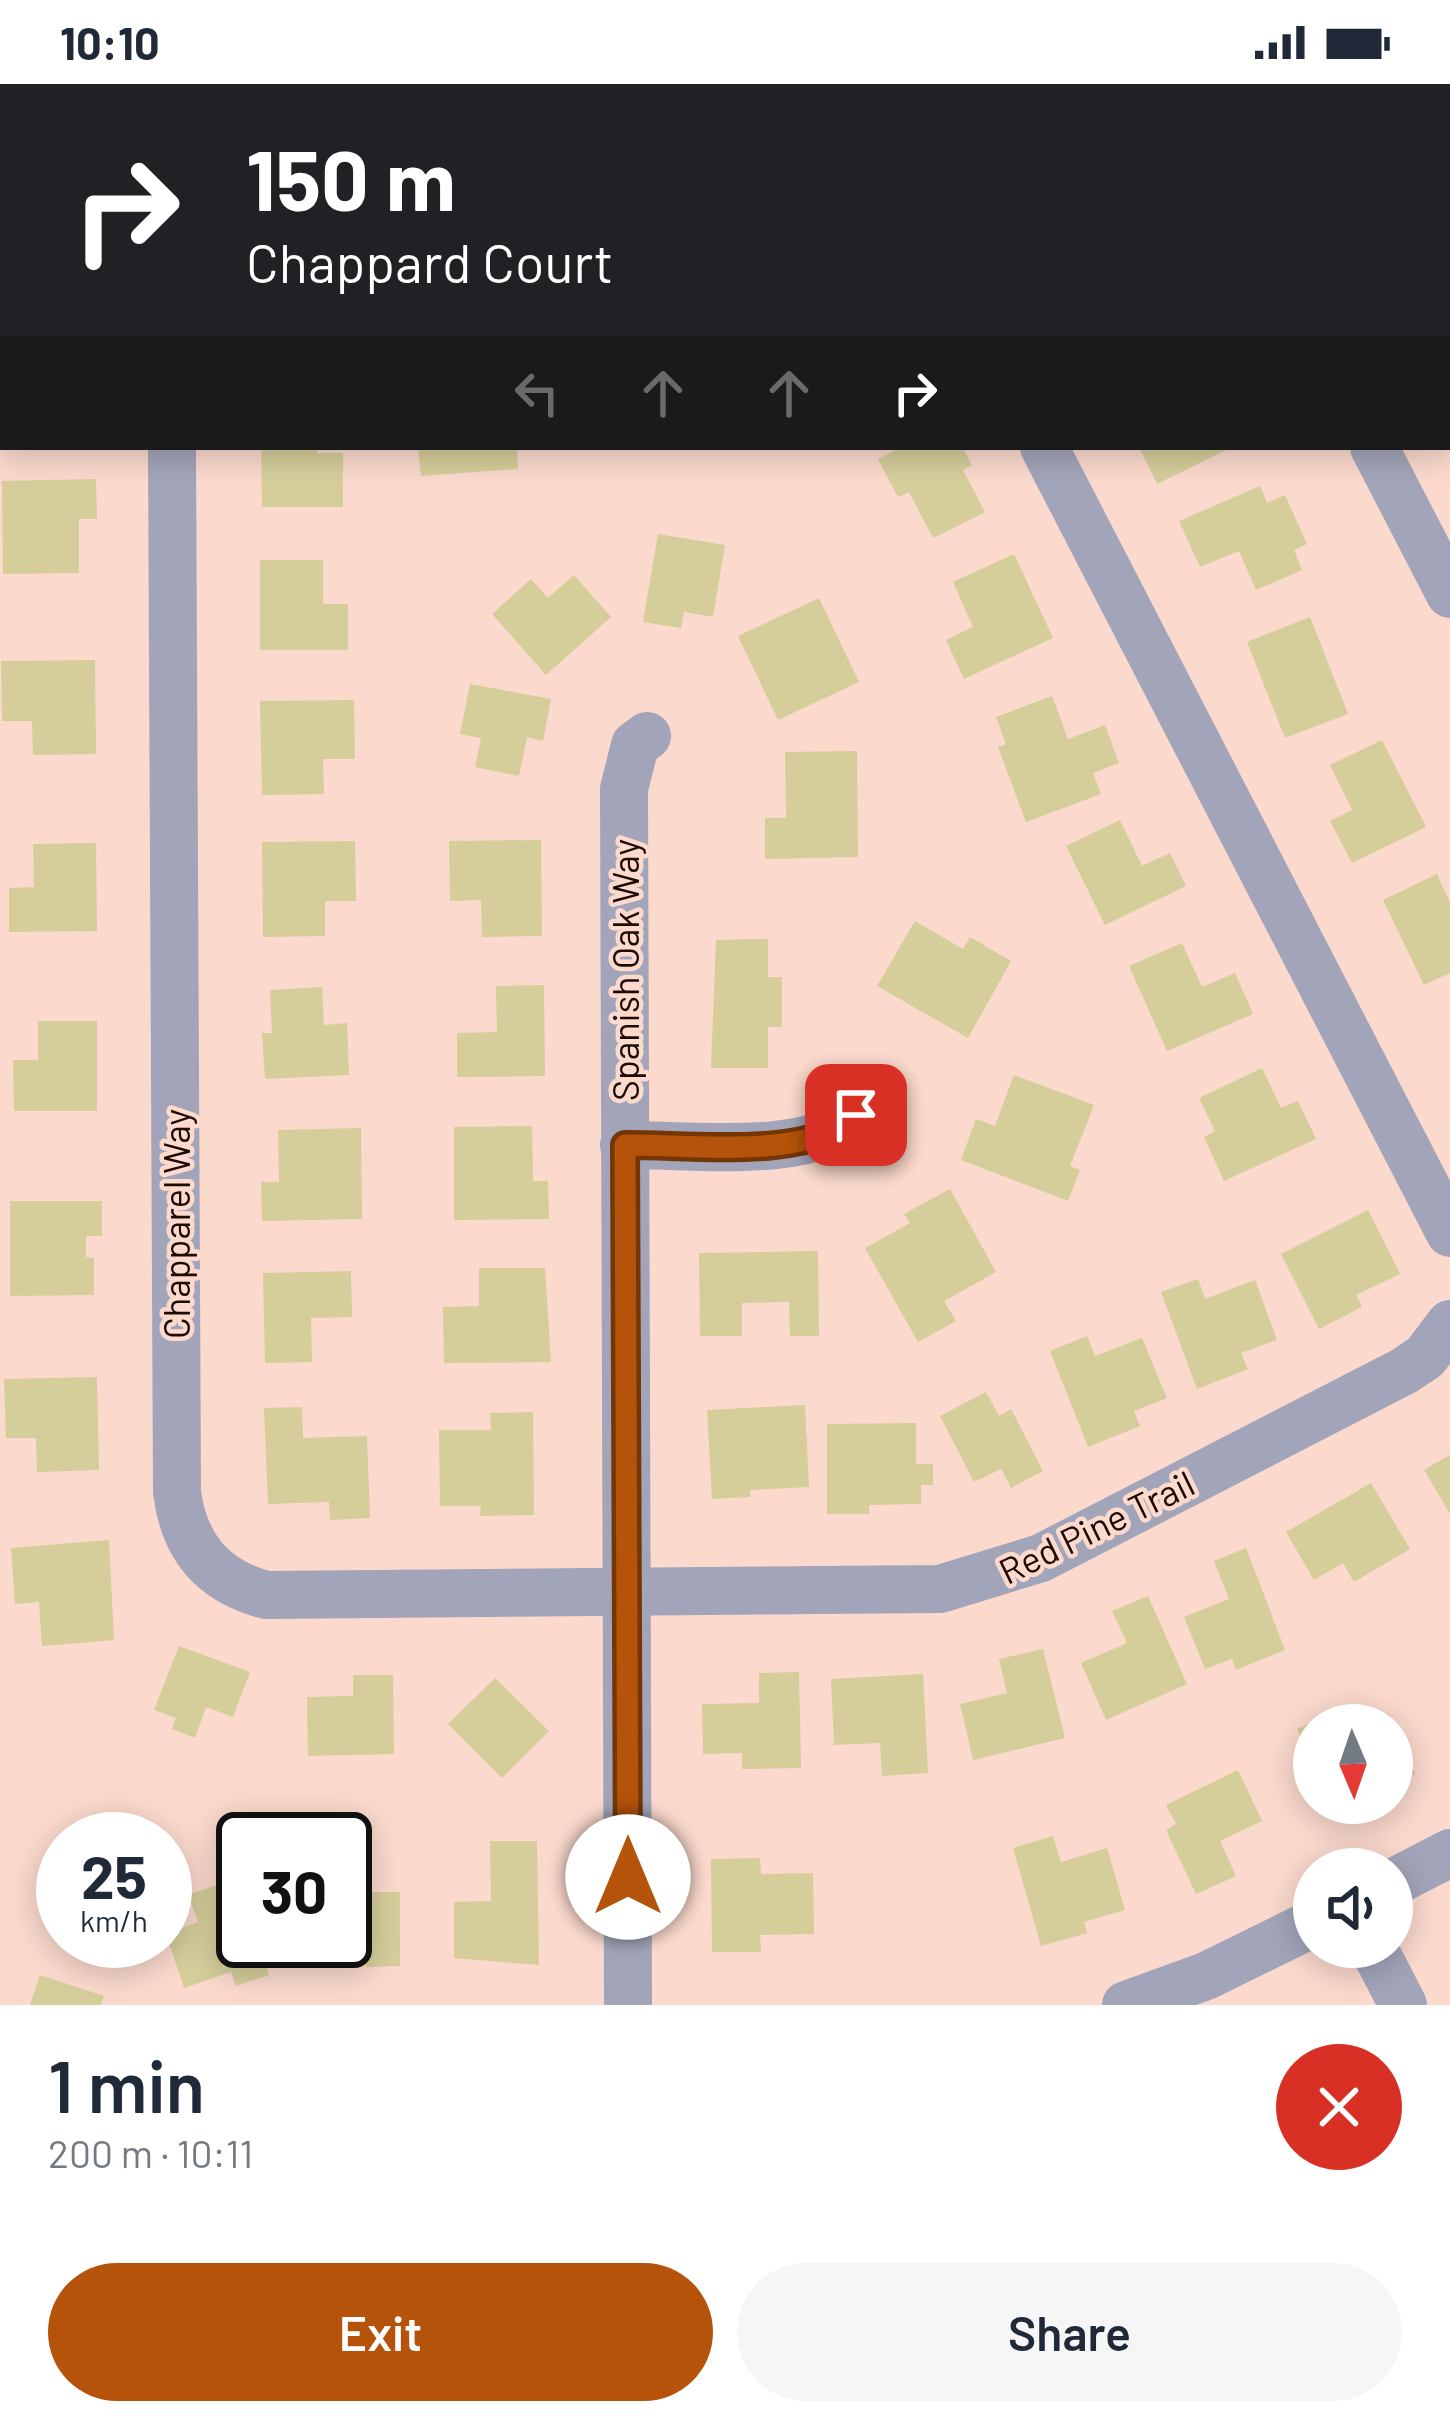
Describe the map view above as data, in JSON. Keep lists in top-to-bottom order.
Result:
{
  "streets": {
    "street": ["Spanish Oak Way", "Chapparel Way", "Red Pine Trail"]
  },
  "crossings": [
    ["Spanish Oak Way", "Chapparel Way"],
    ["Spanish Oak Way", "Red Pine Trail"],
    ["Chapparel Way", "Red Pine Trail"]
  ],
  "north": "bottom",
  "page": {
    "status": "10:10",
    "turn": ["150 m", "Chappard Court"],
    "speed": "25 km/h",
    "limit": "30",
    "heading": ["1 min", "200 m · 10:11"],
    "buttons": ["Exit", "Share"]
  }
}
